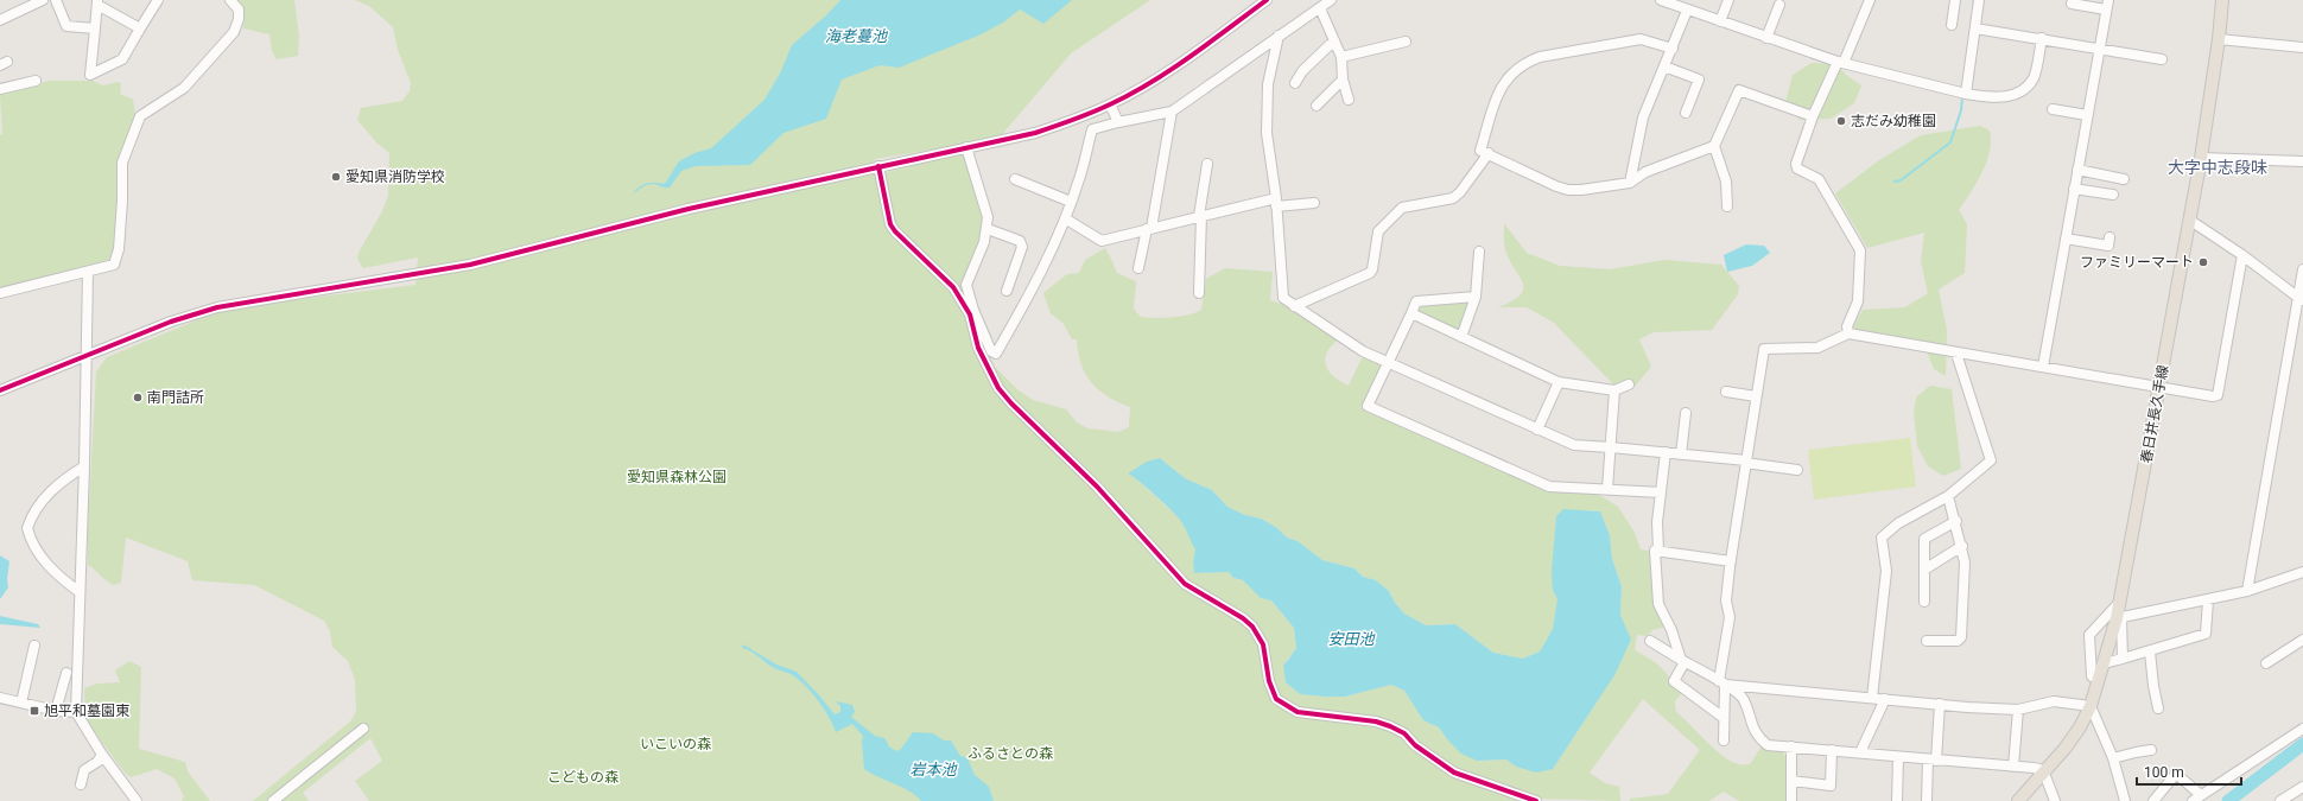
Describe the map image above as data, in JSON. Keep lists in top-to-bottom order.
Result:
{
  "streets": {
    "main road": ["春日井長久手線"]
  },
  "districts": ["大字中志段味"],
  "water": ["海老蔓池", "安田池", "岩本池"],
  "parks": [
    "愛知県森林公園",
    "いこいの森",
    "ふるさとの森",
    "こどもの森"
  ],
  "places": {
    "other": [
      "志だみ幼稚園",
      "愛知県消防学校",
      "ファミリーマート",
      "南門詰所"
    ],
    "transit": ["旭平和墓園東"]
  },
  "scale_bar": "100 m"
}
